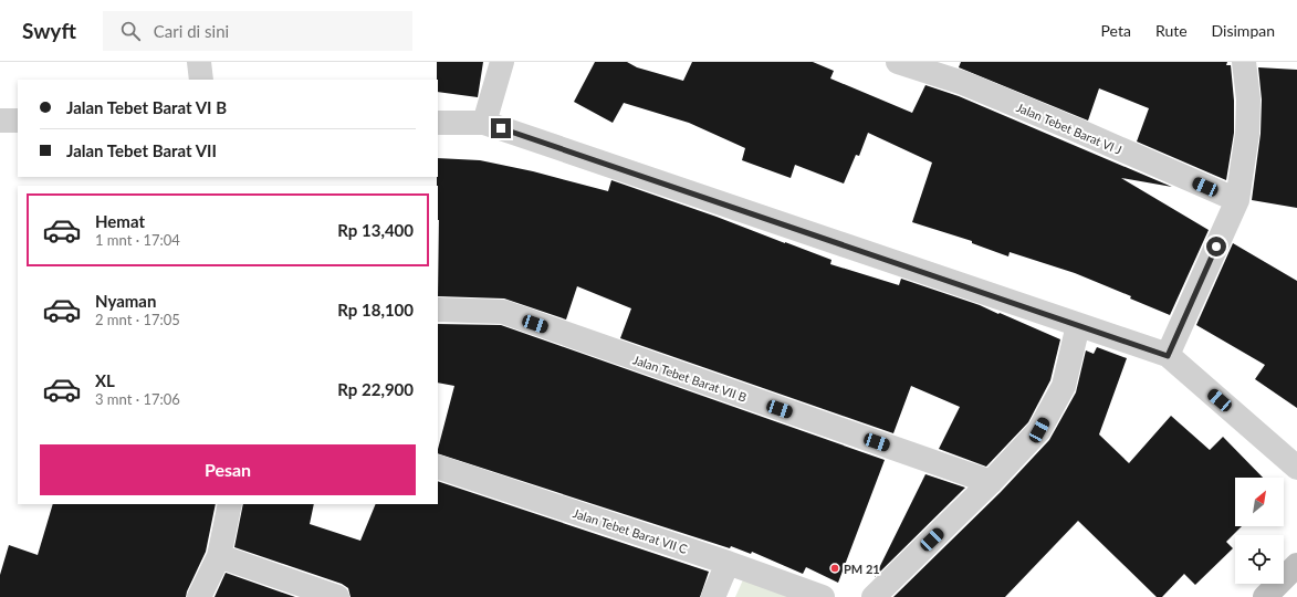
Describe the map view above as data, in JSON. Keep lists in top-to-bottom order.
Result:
{
  "streets": {
    "street": ["Jalan Tebet Barat VI J", "Jalan Tebet Barat VII B", "Jalan Tebet Barat VII C"]
  },
  "places": ["PM 21"],
  "north": "top right",
  "page": {
    "header": "Swyft",
    "search": "Cari di sini",
    "nav": ["Peta", "Rute", "Disimpan"],
    "banner": ["Jalan Tebet Barat VI B", "Jalan Tebet Barat VII"],
    "list": [
      {
        "name": "Hemat",
        "note": "1 mnt · 17:04",
        "value": "Rp 13,400"
      },
      {
        "name": "Nyaman",
        "note": "2 mnt · 17:05",
        "value": "Rp 18,100"
      },
      {
        "name": "XL",
        "note": "3 mnt · 17:06",
        "value": "Rp 22,900"
      }
    ],
    "buttons": "Pesan"
  }
}
